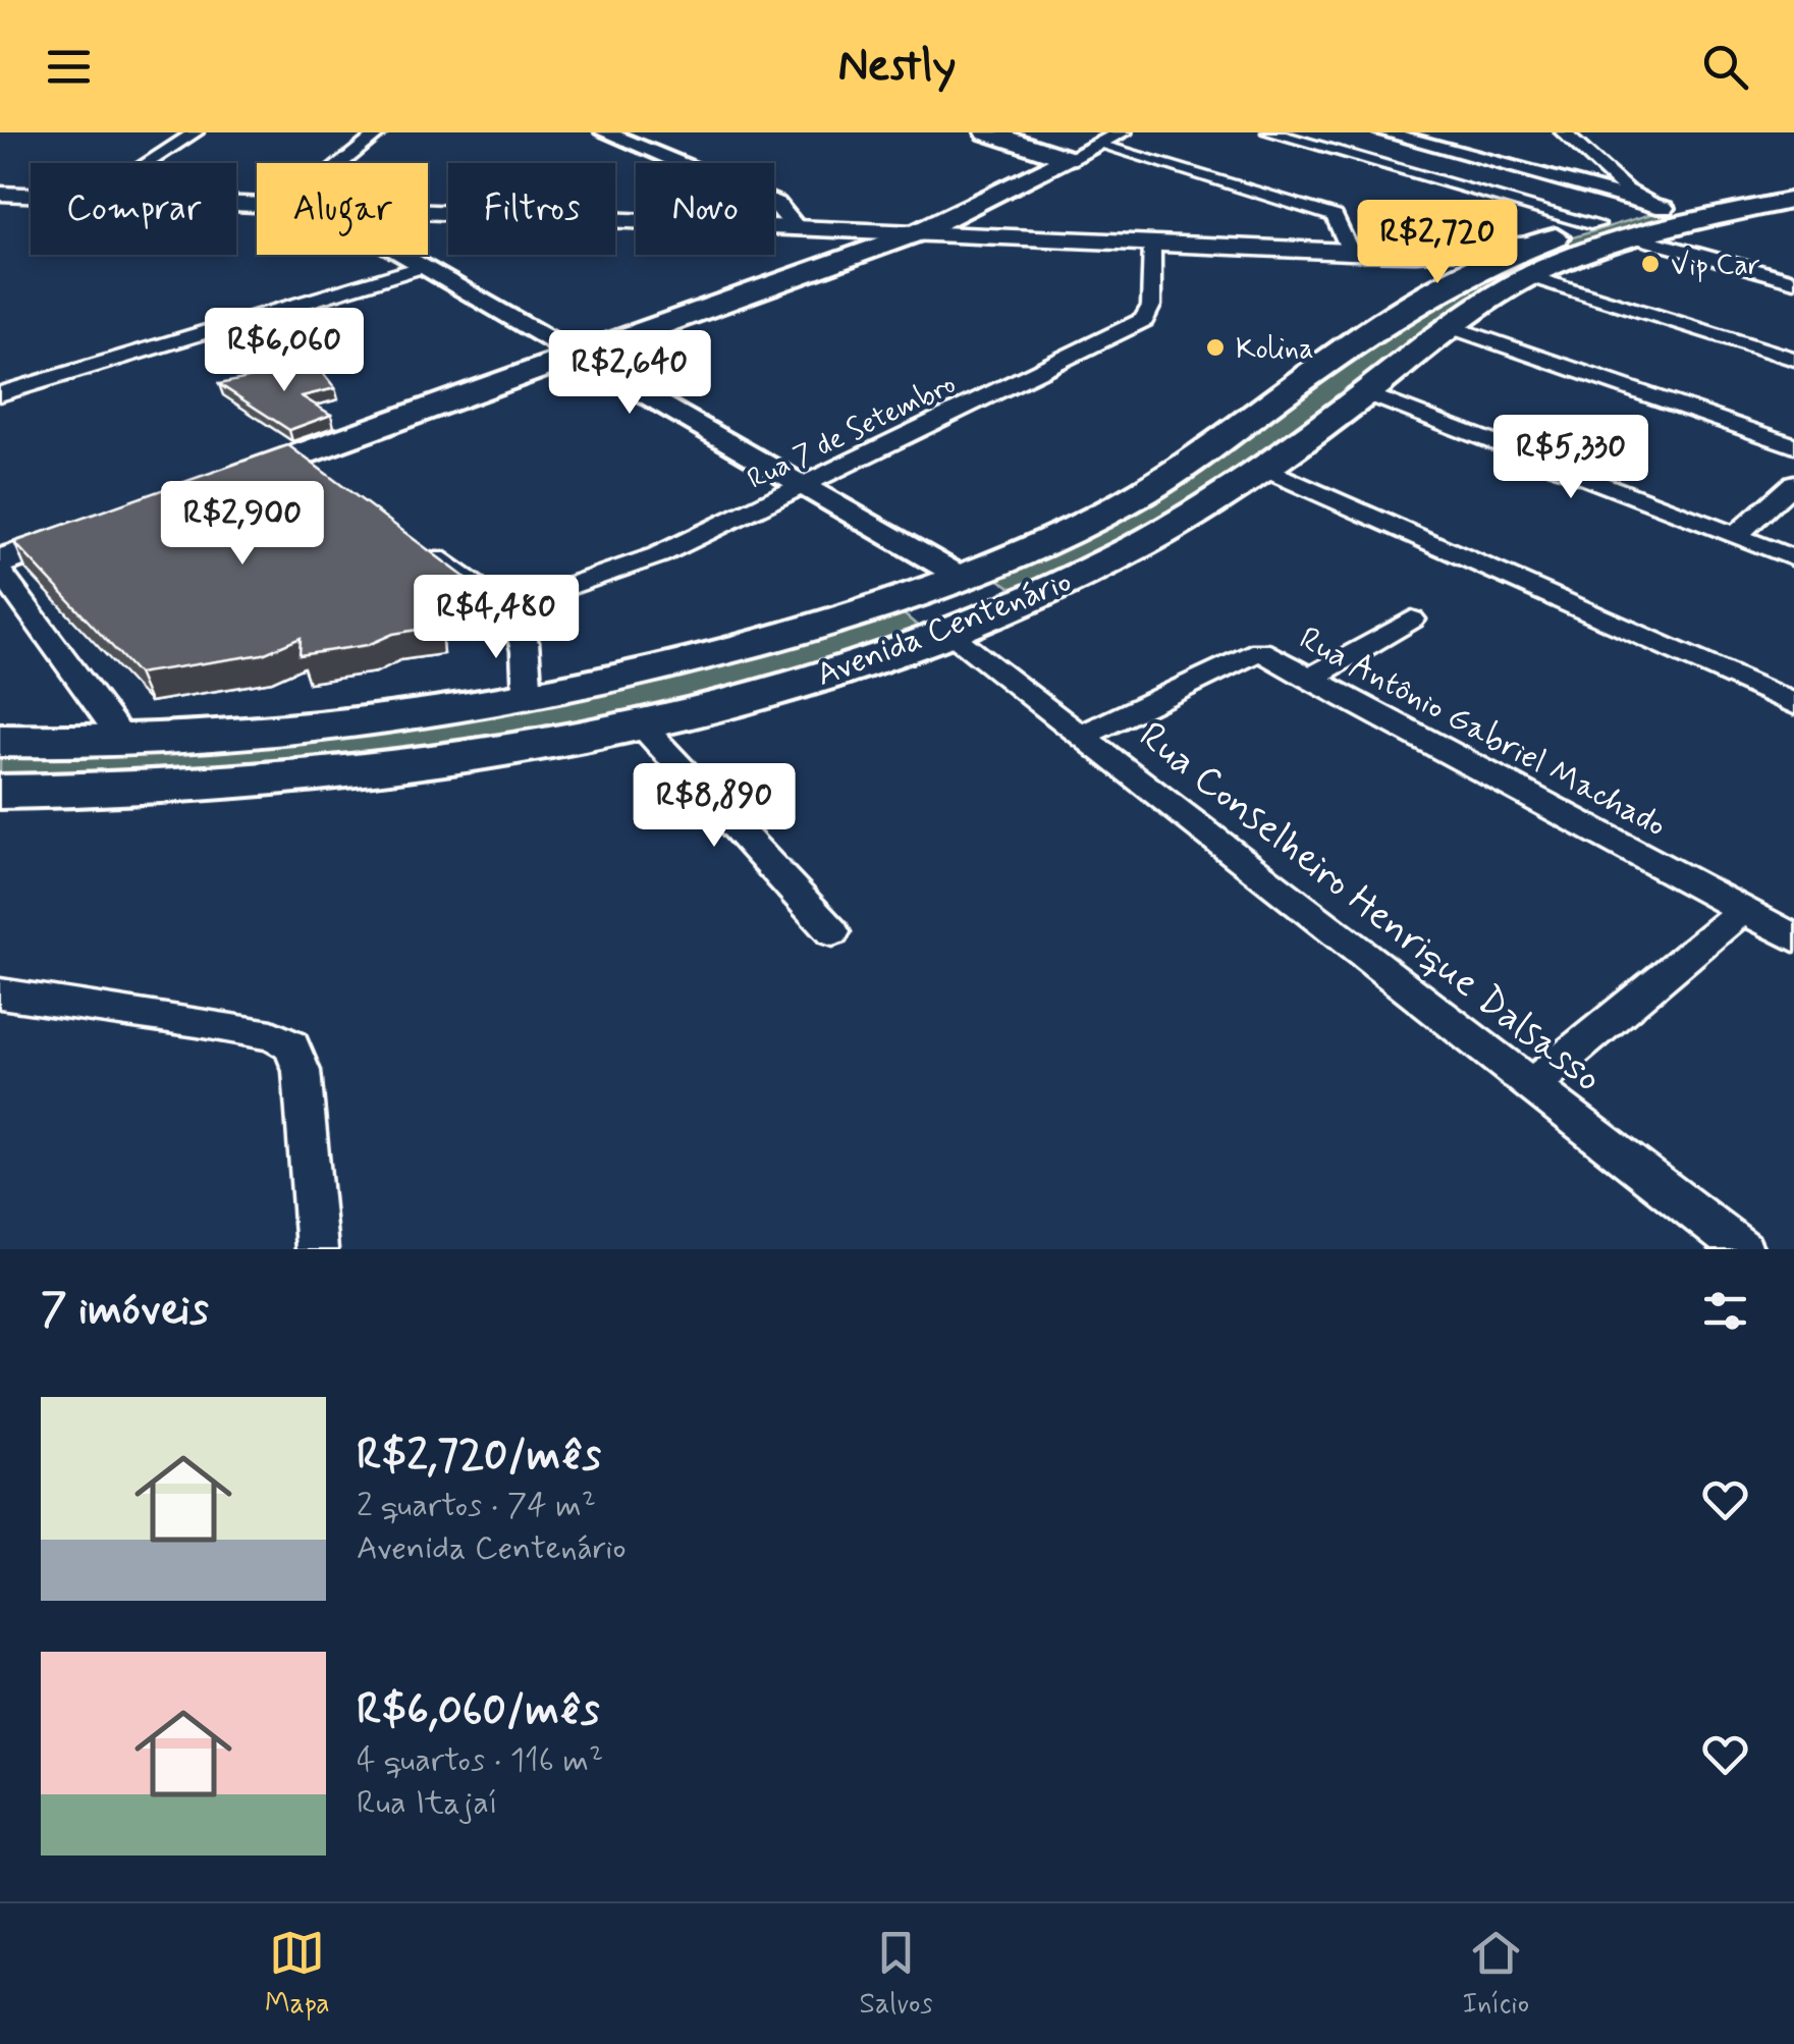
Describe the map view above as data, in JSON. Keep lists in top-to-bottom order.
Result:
{
  "streets": {
    "main road": ["Avenida Centenário"],
    "street": ["Rua 7 de Setembro", "Rua Antônio Gabriel Machado", "Rua Conselheiro Henrique Dalsasso"]
  },
  "crossings": [
    ["Avenida Centenário", "Rua Conselheiro Henrique Dalsasso"],
    ["Rua Antônio Gabriel Machado", "Rua Conselheiro Henrique Dalsasso"]
  ],
  "places": ["Vip Car", "Kolina"],
  "page": {
    "header": "Nestly",
    "chip": [
      "Comprar",
      "Alugar",
      "Filtros",
      "Novo"
    ],
    "price": [
      "R$2,720",
      "R$6,060",
      "R$2,640",
      "R$5,330",
      "R$2,900",
      "R$4,480",
      "R$8,890"
    ],
    "heading": "7 imóveis",
    "list": [
      {
        "name": "R$2,720/mês",
        "note": "2 quartos · 74 m² · Avenida Centenário"
      },
      {
        "name": "R$6,060/mês",
        "note": "4 quartos · 116 m² · Rua Itajaí"
      }
    ],
    "tabs": ["Mapa", "Salvos", "Início"]
  }
}
